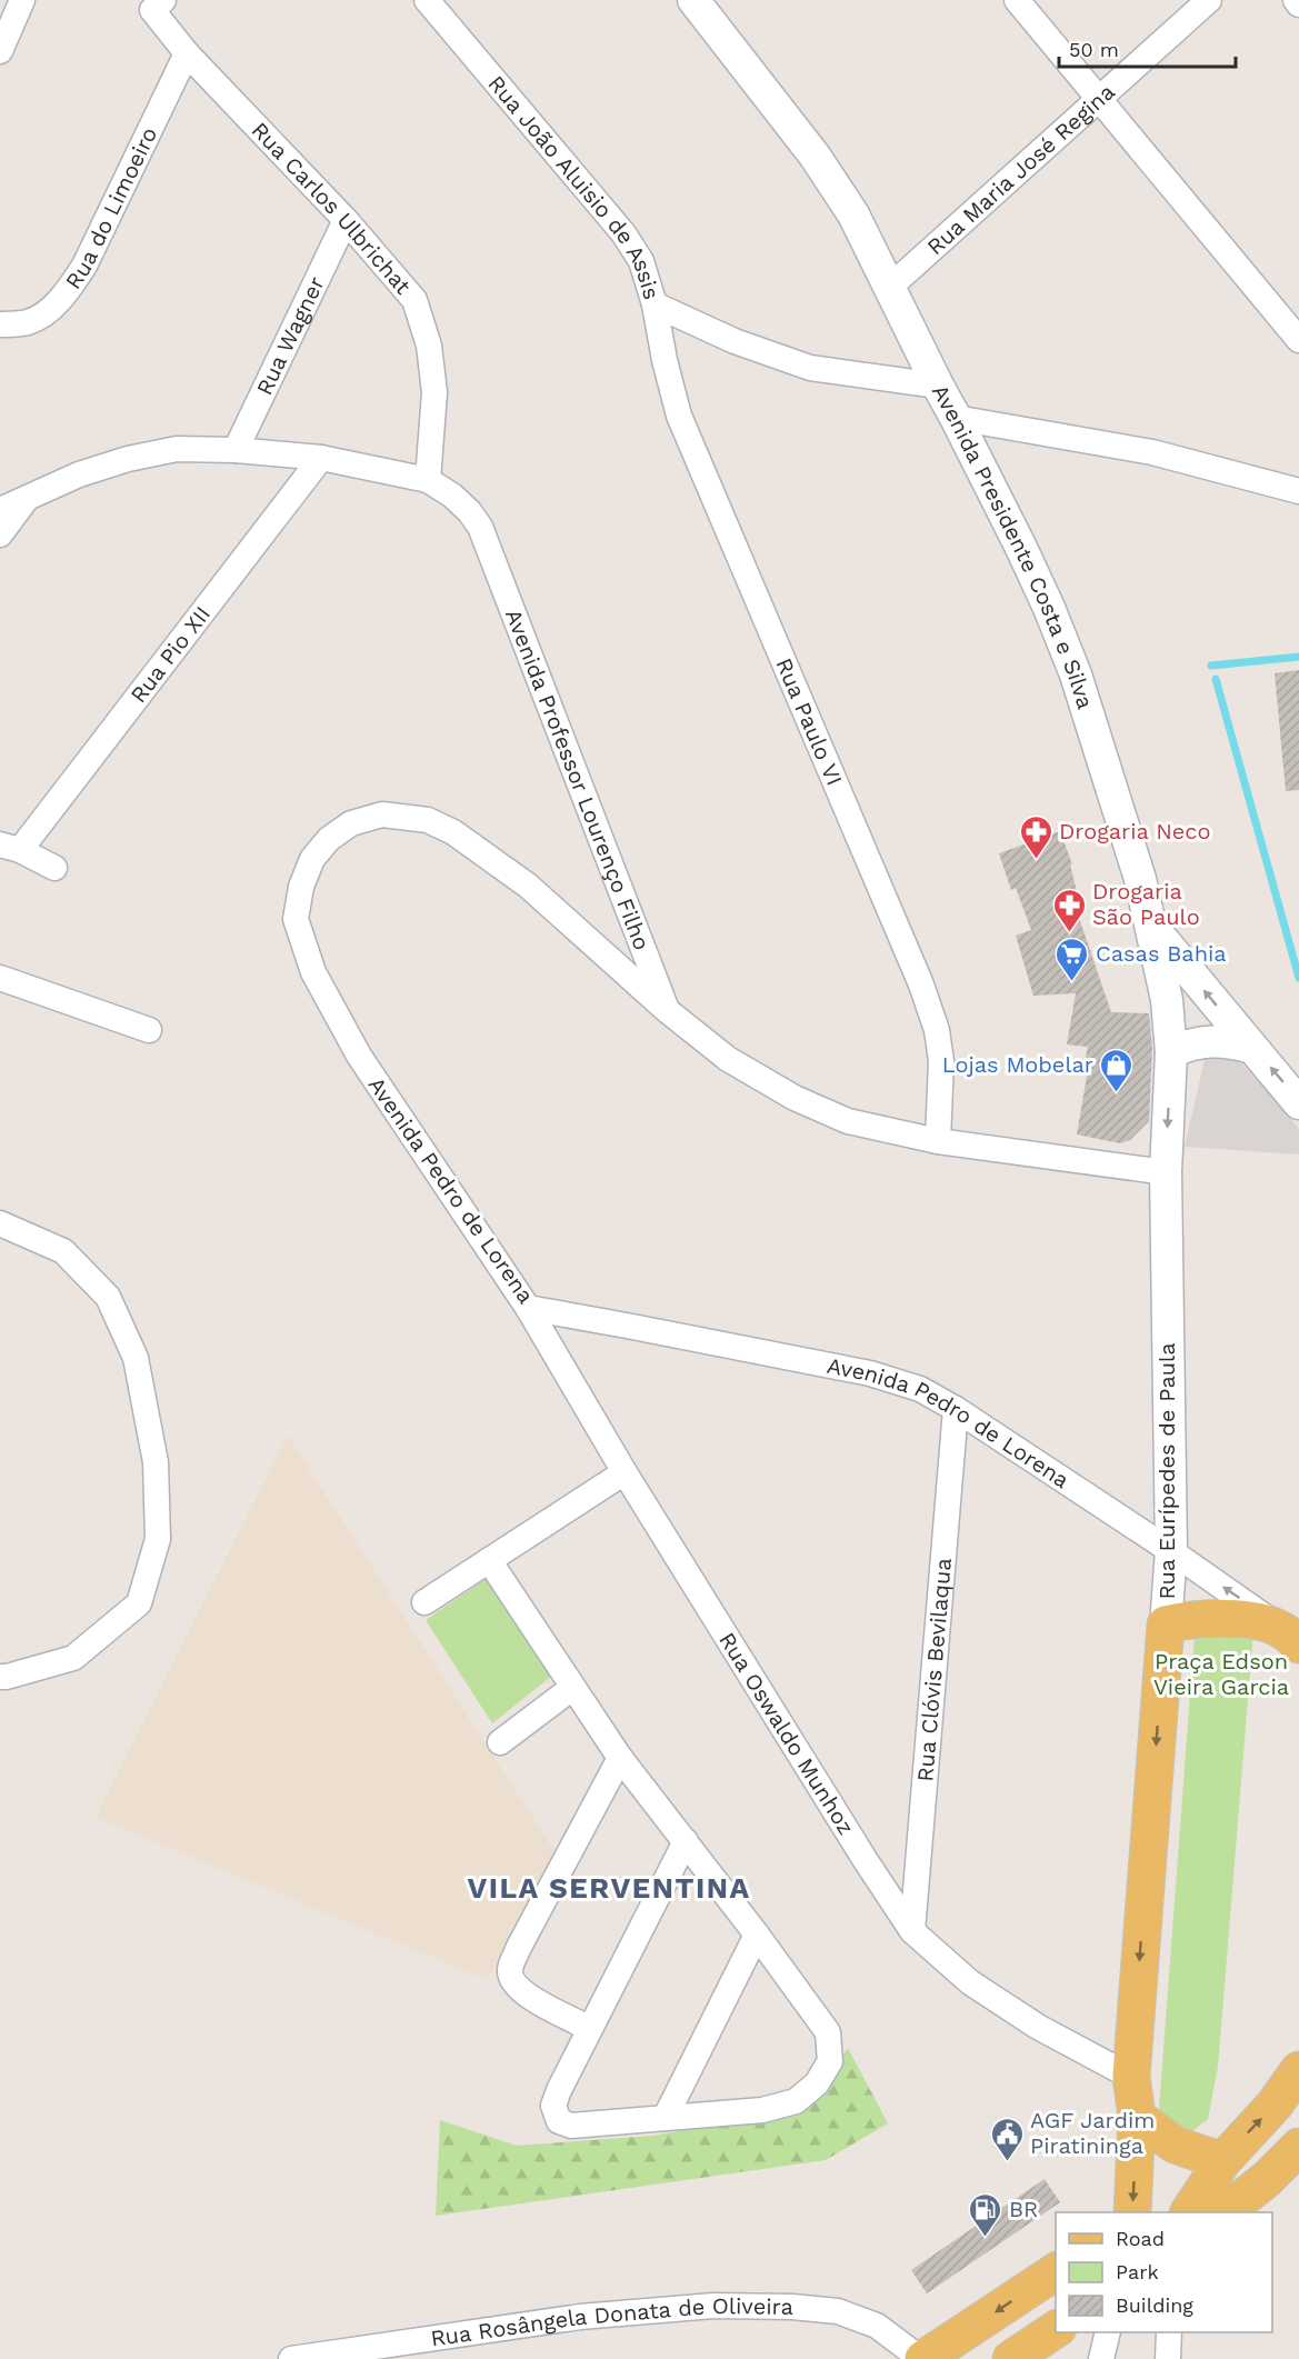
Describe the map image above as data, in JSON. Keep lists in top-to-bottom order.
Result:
{
  "streets": {
    "main road": ["Avenida Pedro de Lorena", "Rua Eurípedes de Paula"],
    "street": [
      "Rua Maria José Regina",
      "Rua João Aluisio de Assis",
      "Rua do Limoeiro",
      "Rua Carlos Ulbrichat",
      "Rua Wagner",
      "Avenida Presidente Costa e Silva",
      "Rua Pio XII",
      "Rua Paulo VI",
      "Avenida Professor Lourenço Filho",
      "Rua Clóvis Bevilaqua",
      "Rua Oswaldo Munhoz",
      "Rua Rosângela Donata de Oliveira"
    ]
  },
  "crossings": [
    ["Rua Maria José Regina", "Avenida Presidente Costa e Silva"],
    ["Rua João Aluisio de Assis", "Avenida Presidente Costa e Silva"],
    ["Rua João Aluisio de Assis", "Rua Paulo VI"],
    ["Rua do Limoeiro", "Rua Carlos Ulbrichat"],
    ["Rua Carlos Ulbrichat", "Rua Wagner"],
    ["Rua Carlos Ulbrichat", "Avenida Professor Lourenço Filho"],
    ["Rua Wagner", "Avenida Professor Lourenço Filho"],
    ["Avenida Presidente Costa e Silva", "Rua Eurípedes de Paula"],
    ["Rua Pio XII", "Avenida Professor Lourenço Filho"],
    ["Avenida Professor Lourenço Filho", "Avenida Pedro de Lorena"],
    ["Avenida Pedro de Lorena", "Rua Eurípedes de Paula"],
    ["Avenida Pedro de Lorena", "Rua Clóvis Bevilaqua"],
    ["Avenida Pedro de Lorena", "Rua Oswaldo Munhoz"],
    ["Rua Eurípedes de Paula", "Rua Oswaldo Munhoz"],
    ["Rua Clóvis Bevilaqua", "Rua Oswaldo Munhoz"]
  ],
  "one_way": ["Rua Eurípedes de Paula"],
  "districts": ["VILA SERVENTINA"],
  "parks": ["Praça Edson Vieira Garcia"],
  "places": {
    "pharmacy": ["Drogaria Neco", "Drogaria São Paulo"],
    "supermarket": ["Casas Bahia"],
    "shop": ["Lojas Mobelar"],
    "public building": ["AGF Jardim Piratininga"],
    "fuel station": ["BR"]
  },
  "legend": ["Road", "Park", "Building"],
  "scale_bar": "50 m"
}
